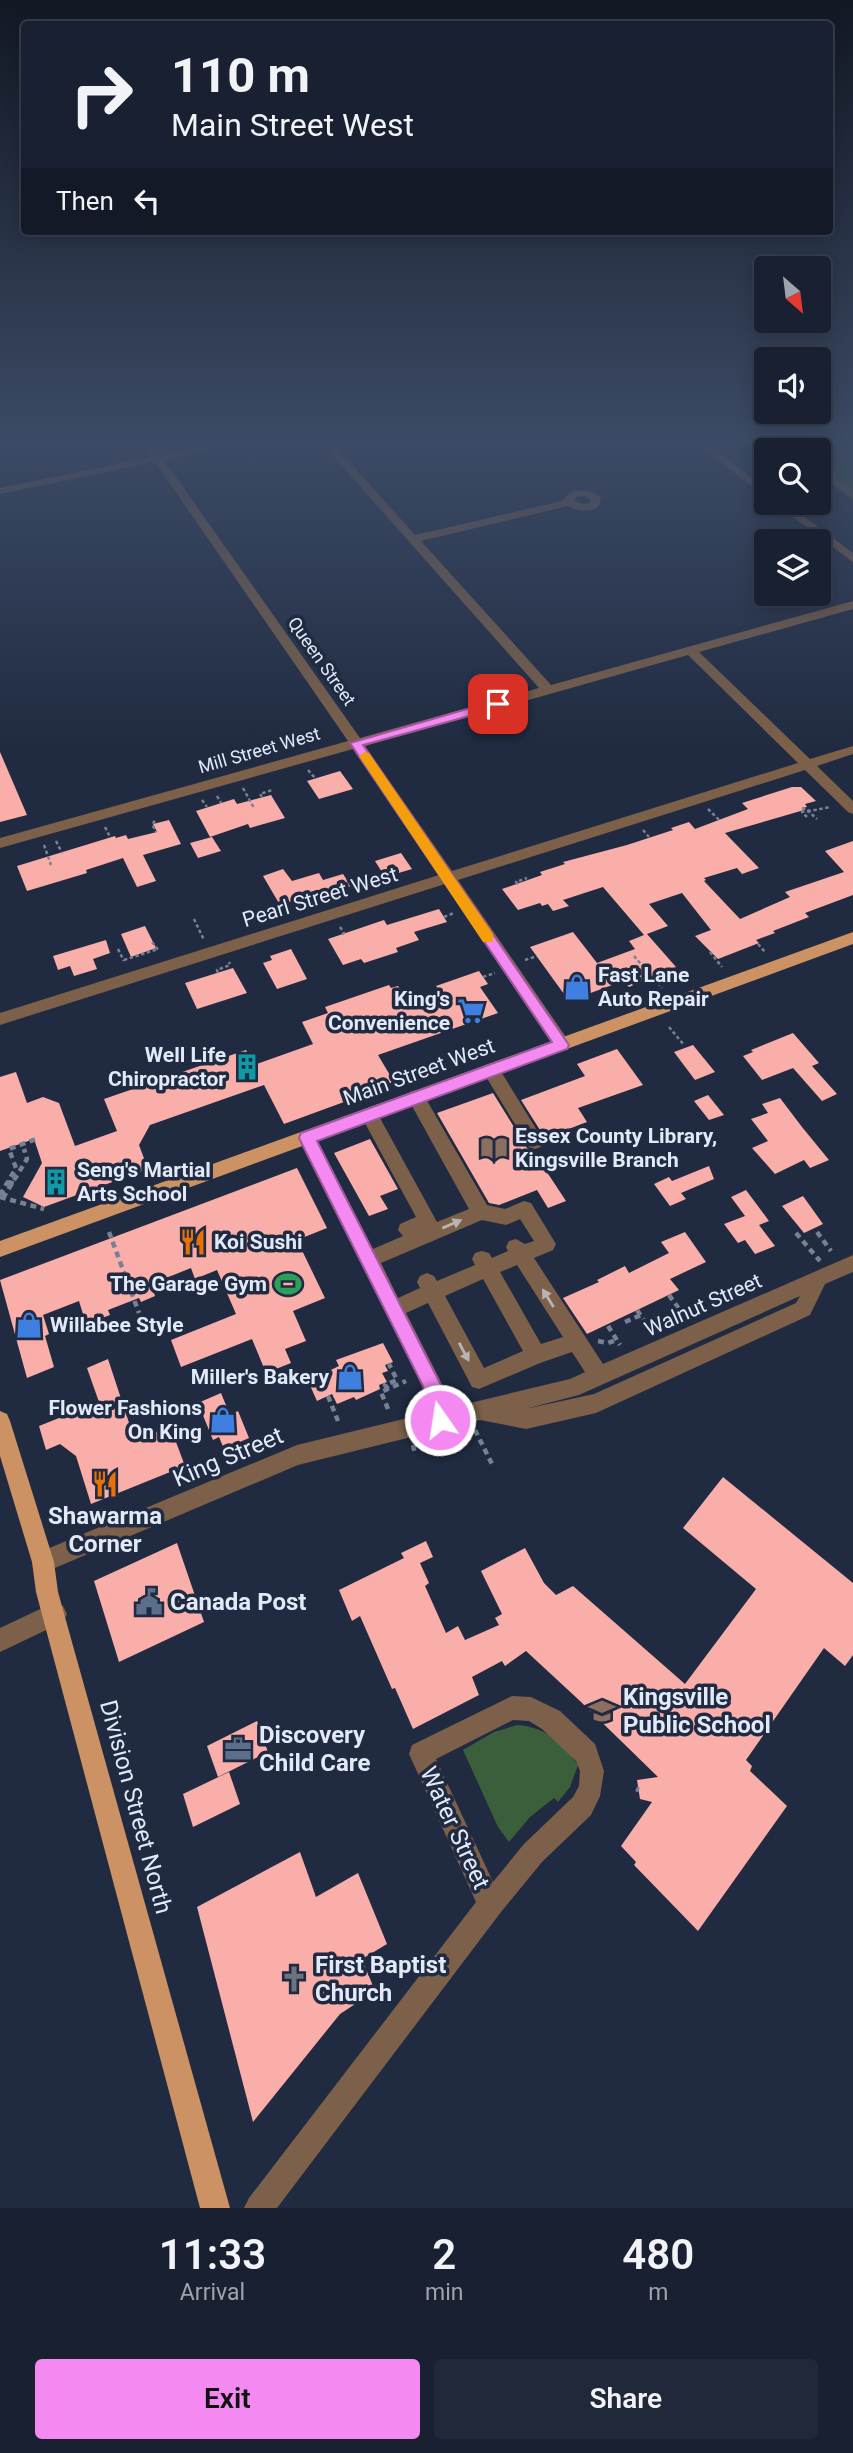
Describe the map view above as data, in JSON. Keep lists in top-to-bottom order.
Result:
{
  "streets": {
    "main road": ["Main Street West", "Division Street North"],
    "street": [
      "Queen Street",
      "Mill Street West",
      "Pearl Street West",
      "Walnut Street",
      "King Street",
      "Water Street"
    ]
  },
  "crossings": [
    ["Queen Street", "Mill Street West"],
    ["Queen Street", "Pearl Street West"],
    ["Queen Street", "Main Street West"],
    ["Walnut Street", "King Street"],
    ["King Street", "Division Street North"]
  ],
  "places": {
    "shop": [
      "Fast Lane Auto Repair",
      "Willabee Style",
      "Miller's Bakery",
      "Flower Fashions On King"
    ],
    "supermarket": ["King's Convenience"],
    "building": ["Well Life Chiropractor", "Seng's Martial Arts School"],
    "library": ["Essex County Library, Kingsville Branch"],
    "restaurant": ["Koi Sushi", "Shawarma Corner"],
    "sports": ["The Garage Gym"],
    "public building": ["Canada Post"],
    "school or university": ["Kingsville Public School"],
    "office": ["Discovery Child Care"],
    "church": ["First Baptist Church"]
  },
  "north": "bottom right",
  "page": {
    "turn": ["110 m", "Main Street West"],
    "then": "Then",
    "eta": [
      "11:33",
      "Arrival",
      "2",
      "min",
      "480",
      "m"
    ],
    "buttons": ["Exit", "Share"]
  }
}
